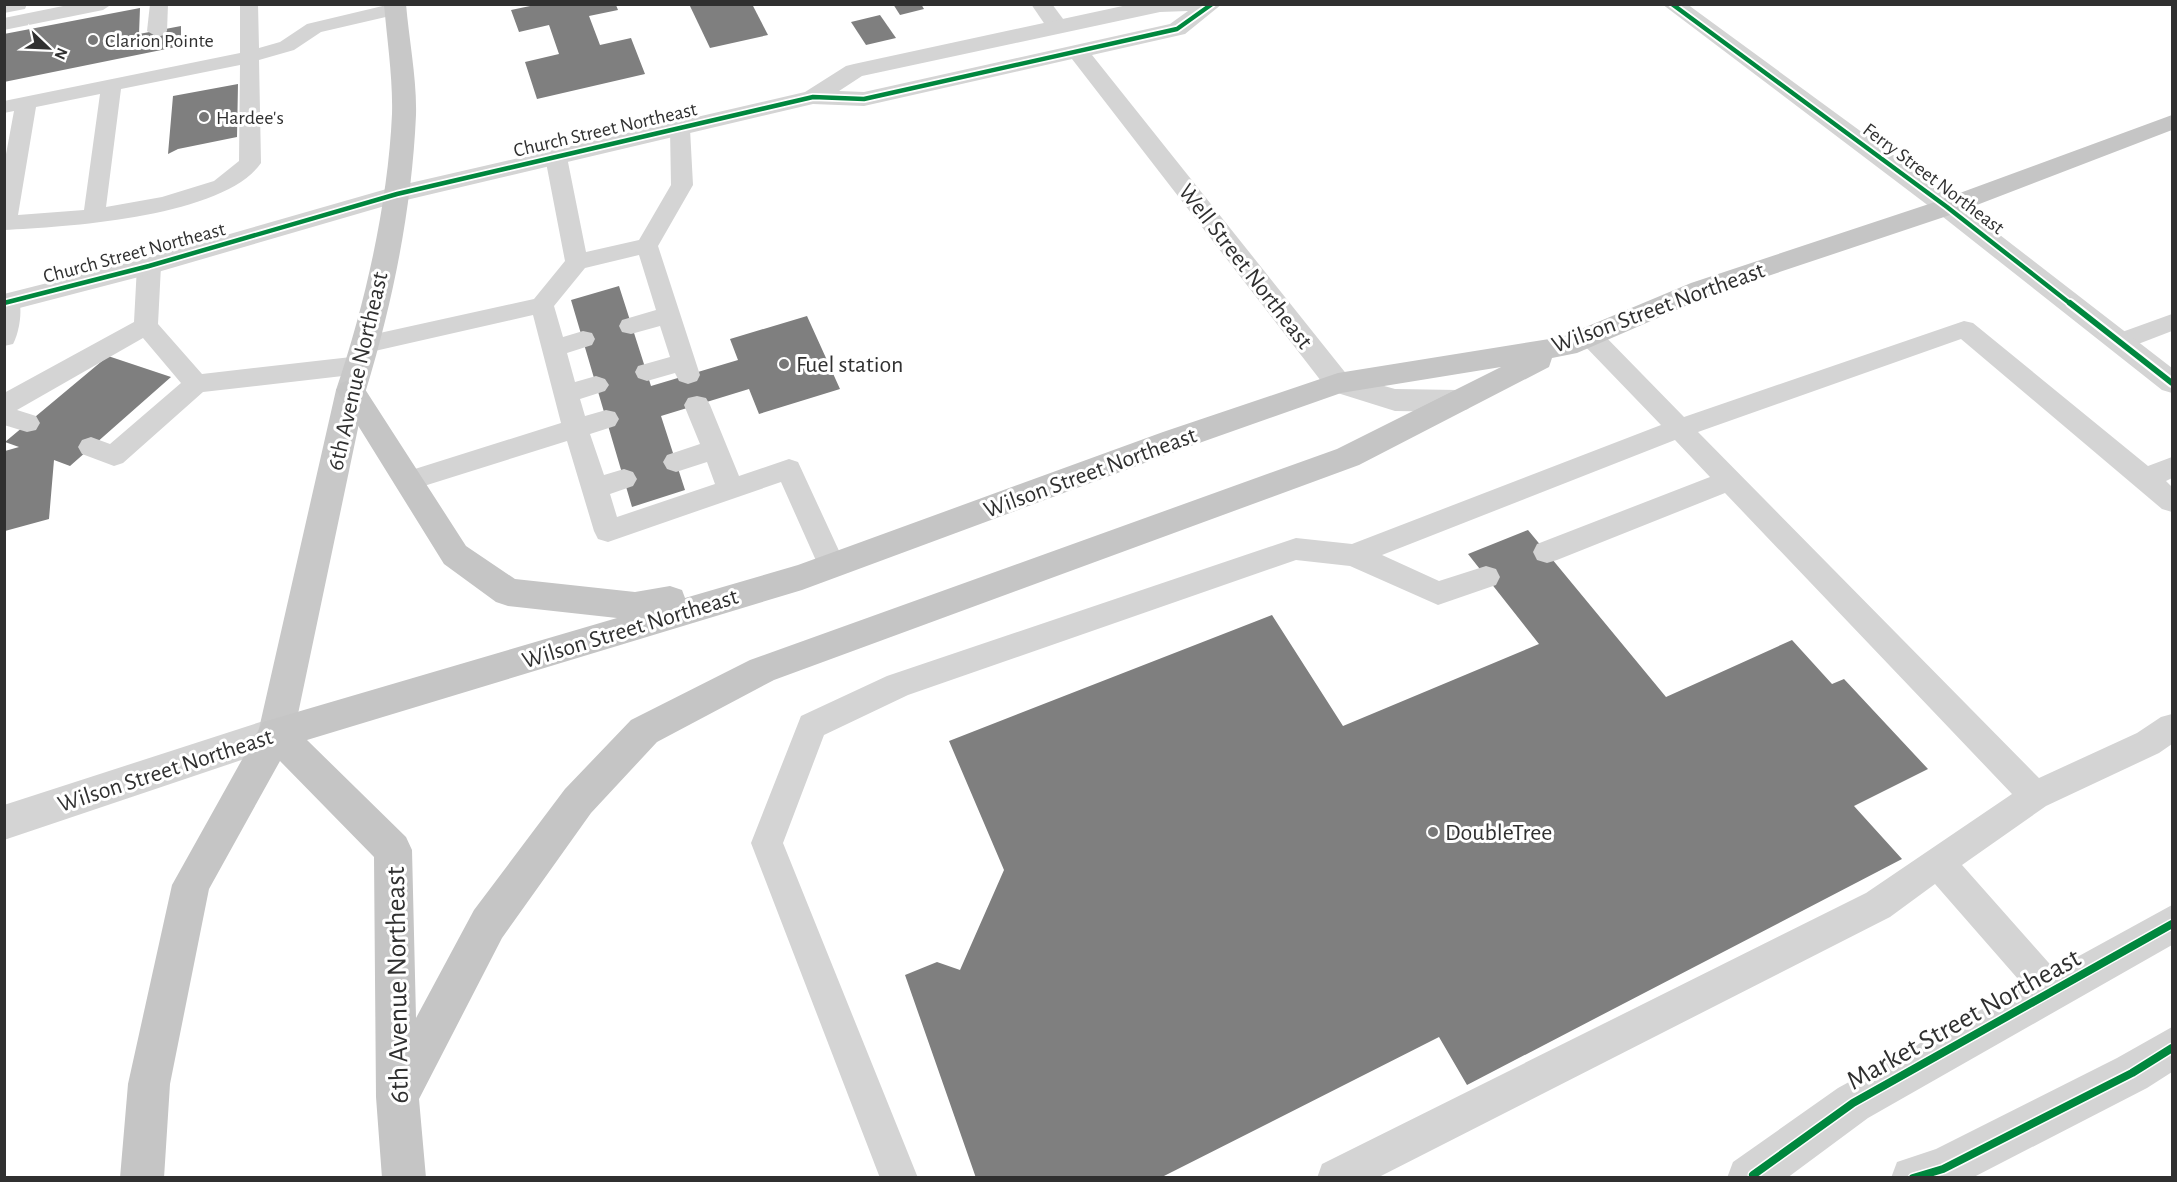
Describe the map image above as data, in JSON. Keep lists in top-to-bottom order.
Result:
{
  "streets": {
    "highway": ["Wilson Street Northeast", "6th Avenue Northeast"],
    "street": [
      "Church Street Northeast",
      "Ferry Street Northeast",
      "Well Street Northeast",
      "Market Street Northeast"
    ]
  },
  "crossings": [
    ["Church Street Northeast", "Well Street Northeast"],
    ["Church Street Northeast", "6th Avenue Northeast"],
    ["Ferry Street Northeast", "Wilson Street Northeast"],
    ["Well Street Northeast", "Wilson Street Northeast"],
    ["Wilson Street Northeast", "6th Avenue Northeast"]
  ],
  "places": [
    "Clarion Pointe",
    "Hardee's",
    "Fuel station",
    "DoubleTree"
  ],
  "north": "bottom right"
}
